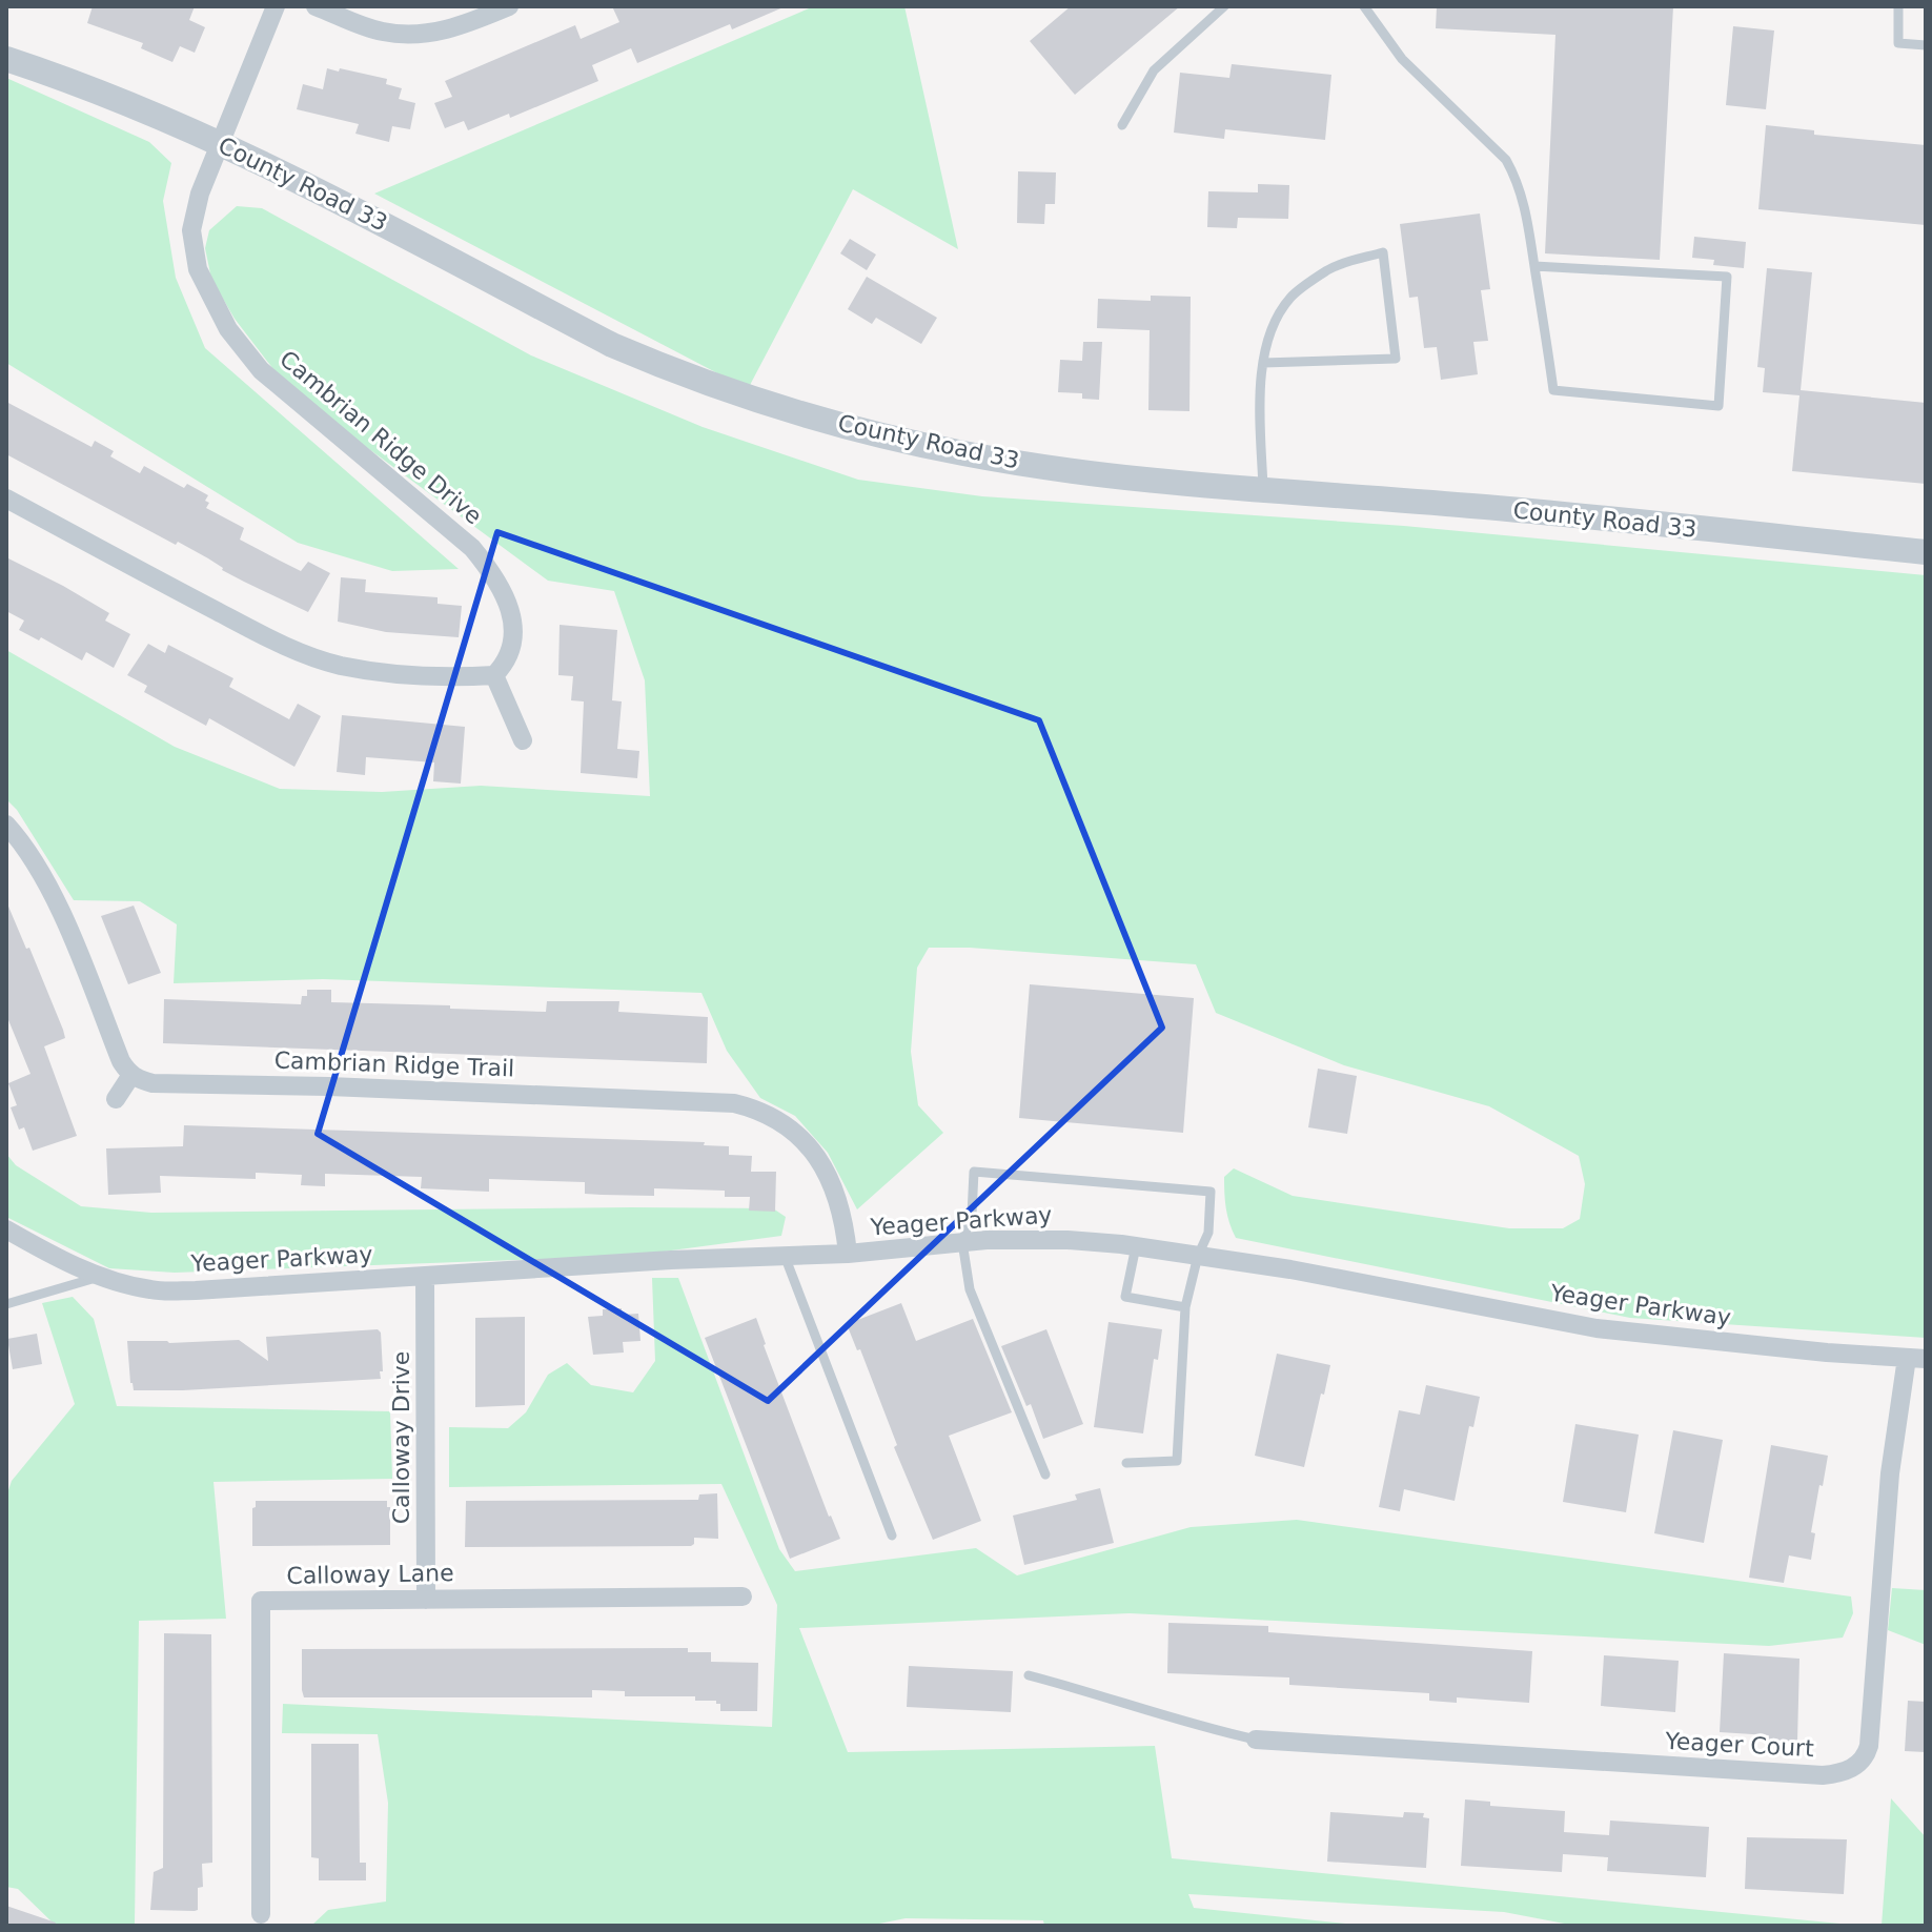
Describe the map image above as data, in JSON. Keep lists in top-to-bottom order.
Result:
{
  "streets": {
    "street": [
      "County Road 33",
      "Cambrian Ridge Drive",
      "Cambrian Ridge Trail",
      "Yeager Parkway",
      "Calloway Drive",
      "Calloway Lane",
      "Yeager Court"
    ]
  },
  "crossings": [
    ["County Road 33", "Cambrian Ridge Drive"],
    ["Cambrian Ridge Trail", "Yeager Parkway"],
    ["Yeager Parkway", "Calloway Drive"],
    ["Yeager Parkway", "Yeager Court"],
    ["Calloway Drive", "Calloway Lane"]
  ]
}
